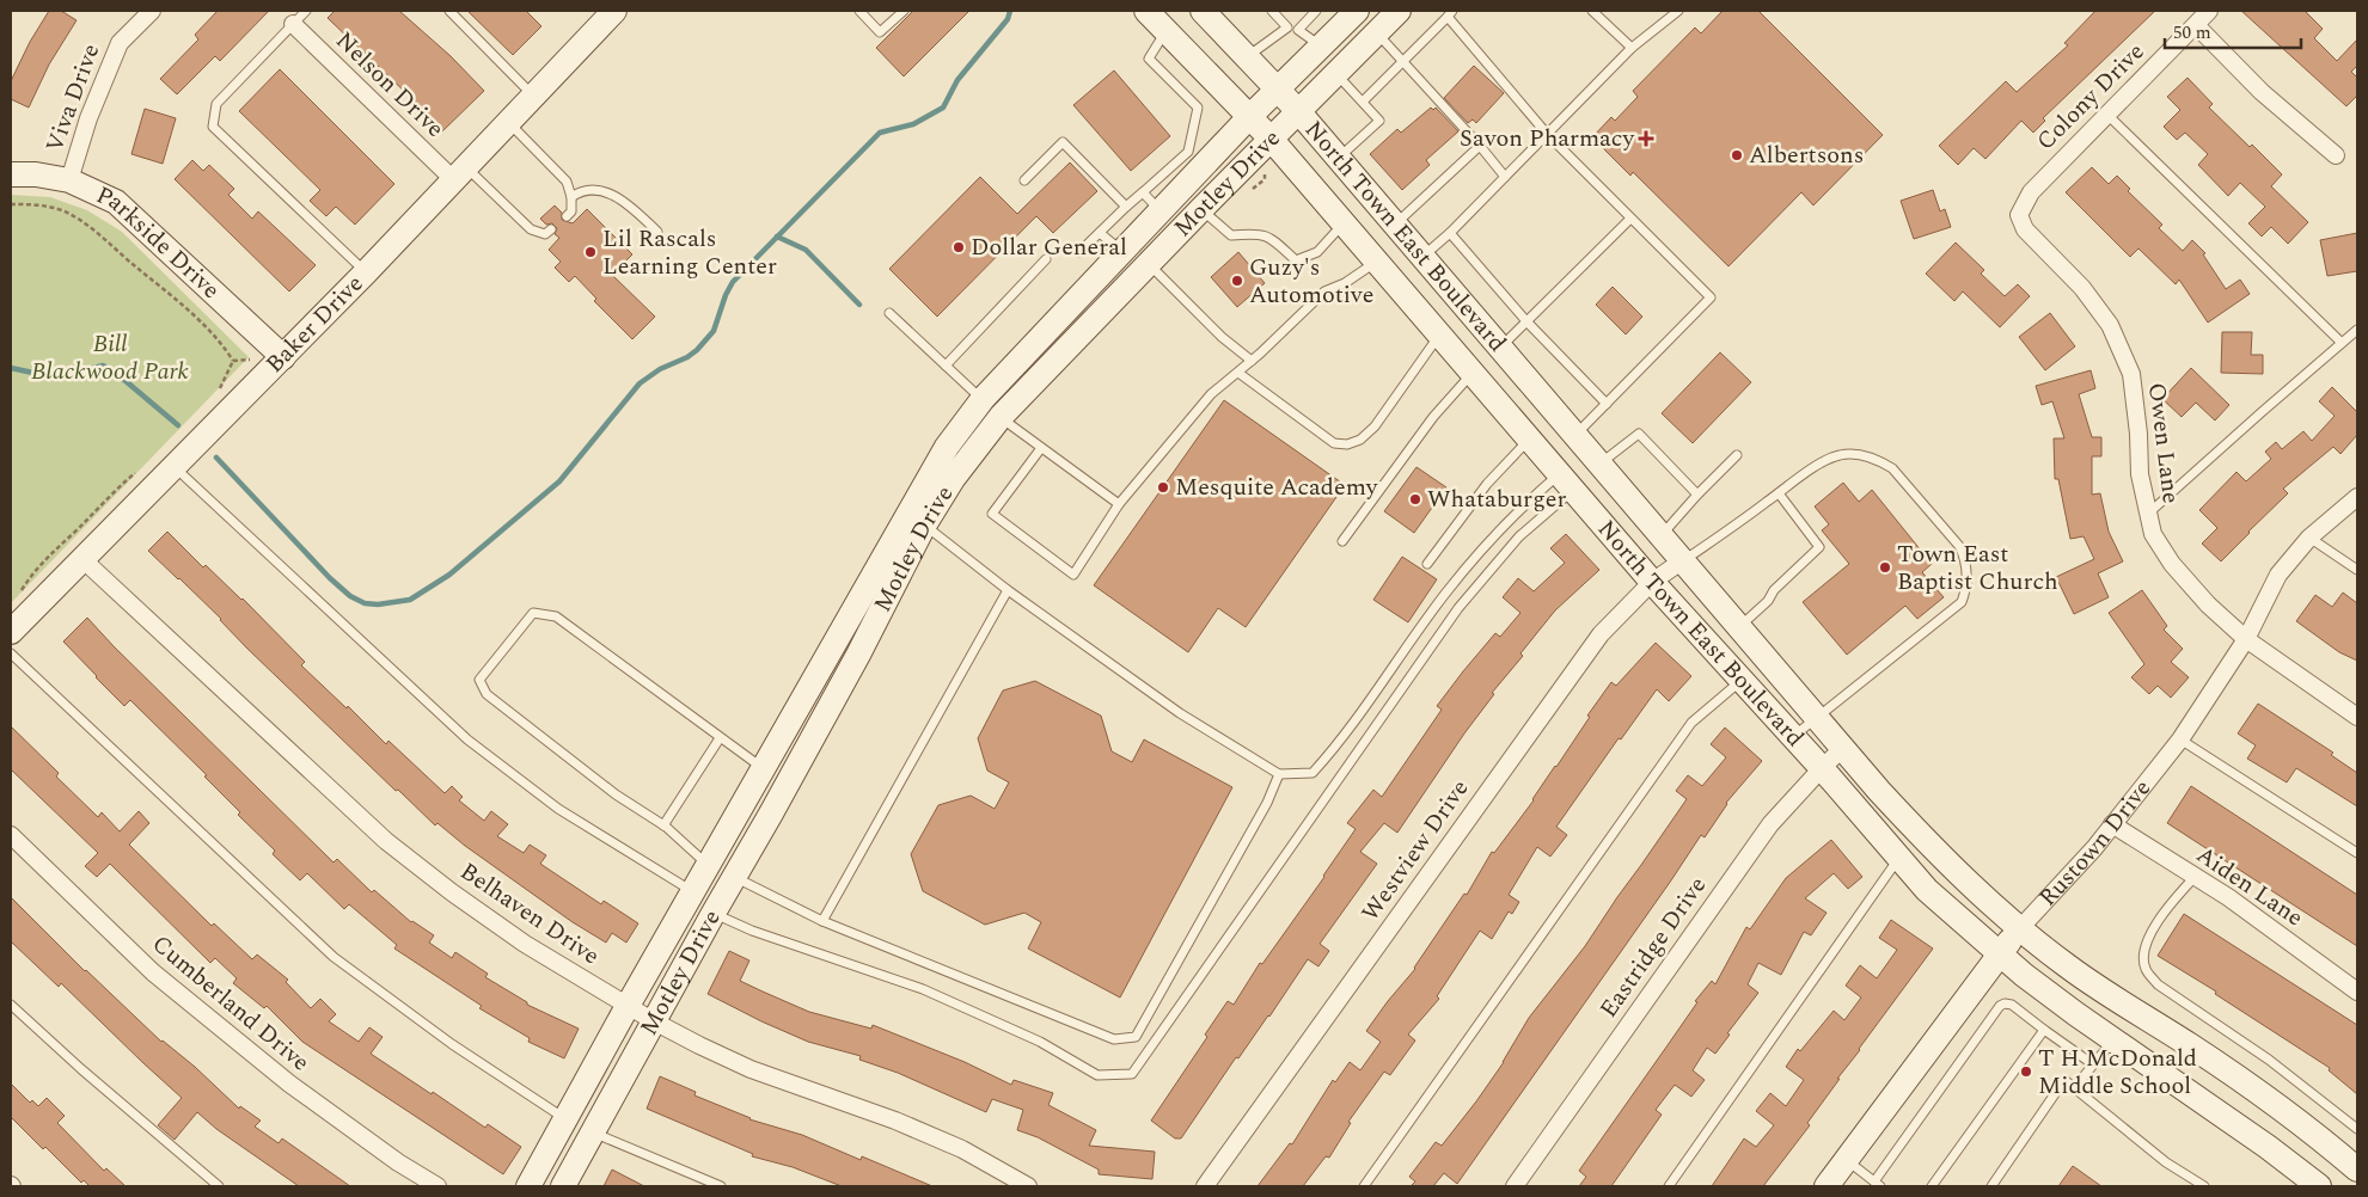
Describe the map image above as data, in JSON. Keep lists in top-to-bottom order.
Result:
{
  "streets": {
    "main road": [
      "Motley Drive",
      "North Town East Boulevard",
      "Parkside Drive",
      "Baker Drive",
      "Rustown Drive"
    ],
    "street": [
      "Nelson Drive",
      "Colony Drive",
      "Viva Drive",
      "Owen Lane",
      "Westview Drive",
      "Aiden Lane",
      "Belhaven Drive",
      "Eastridge Drive",
      "Cumberland Drive"
    ]
  },
  "crossings": [
    ["Nelson Drive", "Baker Drive"],
    ["Colony Drive", "Owen Lane"],
    ["Viva Drive", "Parkside Drive"],
    ["Motley Drive", "North Town East Boulevard"],
    ["Motley Drive", "Belhaven Drive"],
    ["North Town East Boulevard", "Rustown Drive"],
    ["North Town East Boulevard", "Westview Drive"],
    ["North Town East Boulevard", "Eastridge Drive"],
    ["Parkside Drive", "Baker Drive"],
    ["Baker Drive", "Belhaven Drive"],
    ["Owen Lane", "Rustown Drive"],
    ["Rustown Drive", "Aiden Lane"]
  ],
  "parks": ["Bill Blackwood Park"],
  "places": {
    "health": ["Savon Pharmacy"],
    "other": [
      "Albertsons",
      "Dollar General",
      "Lil Rascals Learning Center",
      "Guzy's Automotive",
      "Mesquite Academy",
      "Whataburger",
      "Town East Baptist Church",
      "T H McDonald Middle School"
    ]
  },
  "scale_bar": "50 m"
}
